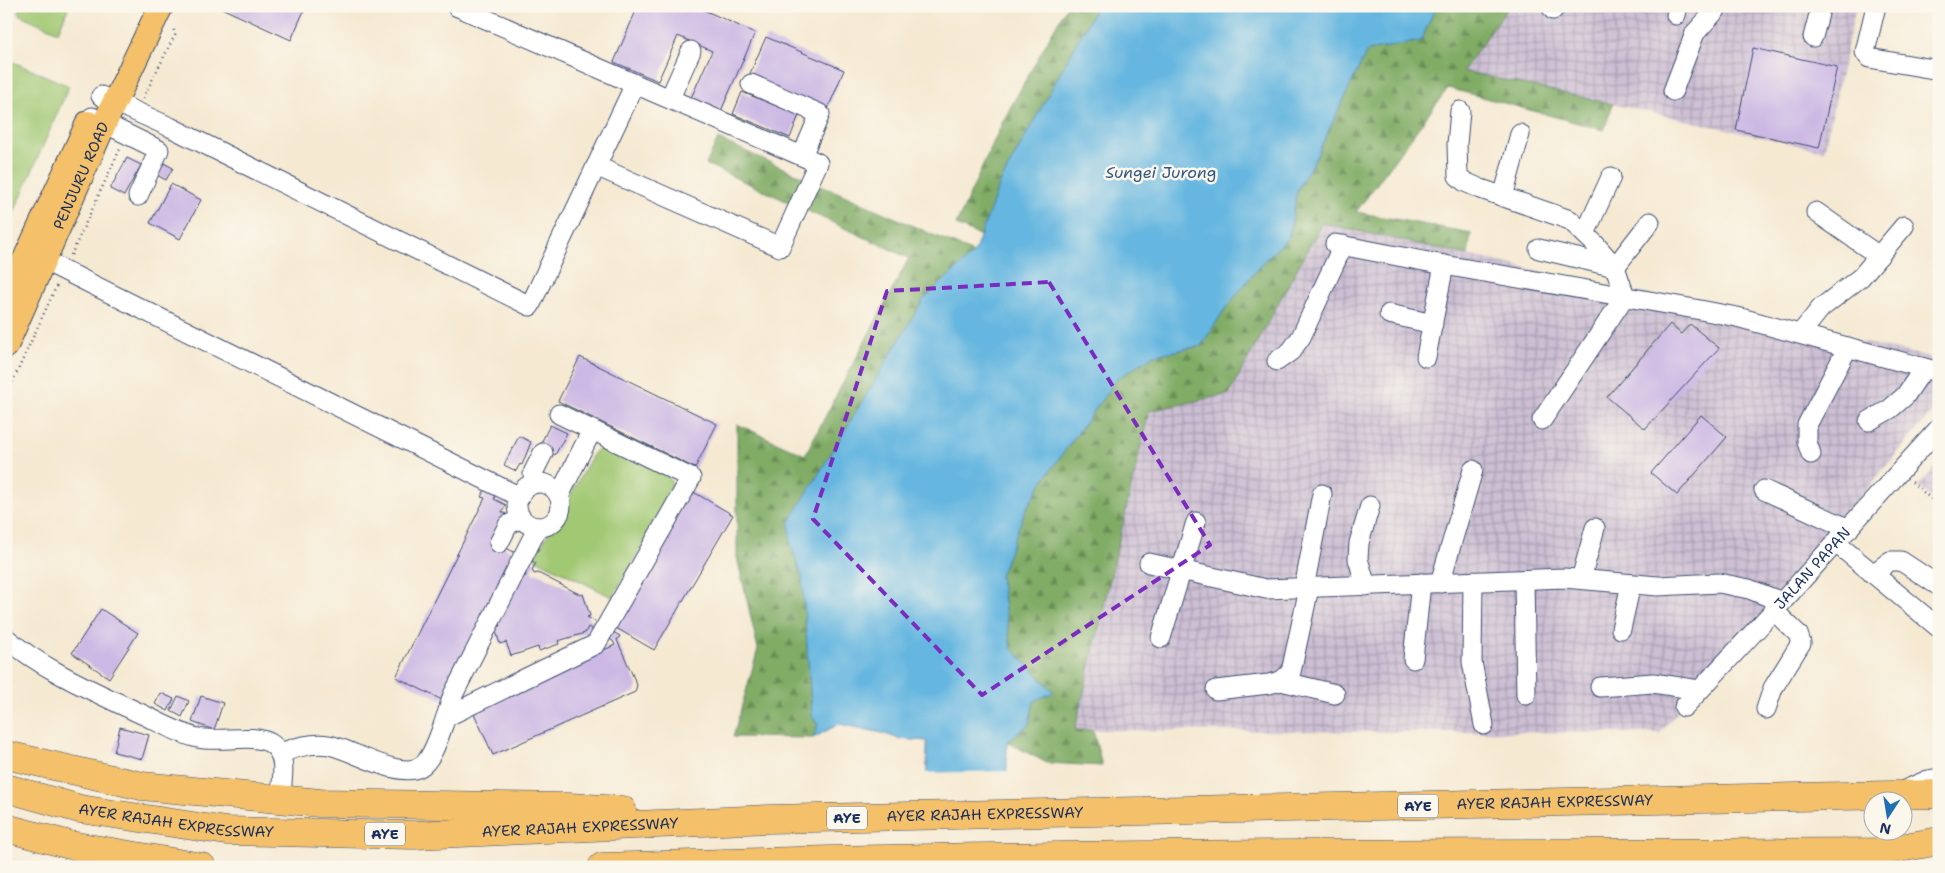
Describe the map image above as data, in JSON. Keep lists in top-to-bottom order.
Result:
{
  "streets": {
    "highway": ["AYER RAJAH EXPRESSWAY", "AYE"],
    "main road": ["PENJURU ROAD"],
    "street": ["JALAN PAPAN"]
  },
  "water": ["Sungei Jurong"],
  "north": "bottom"
}
